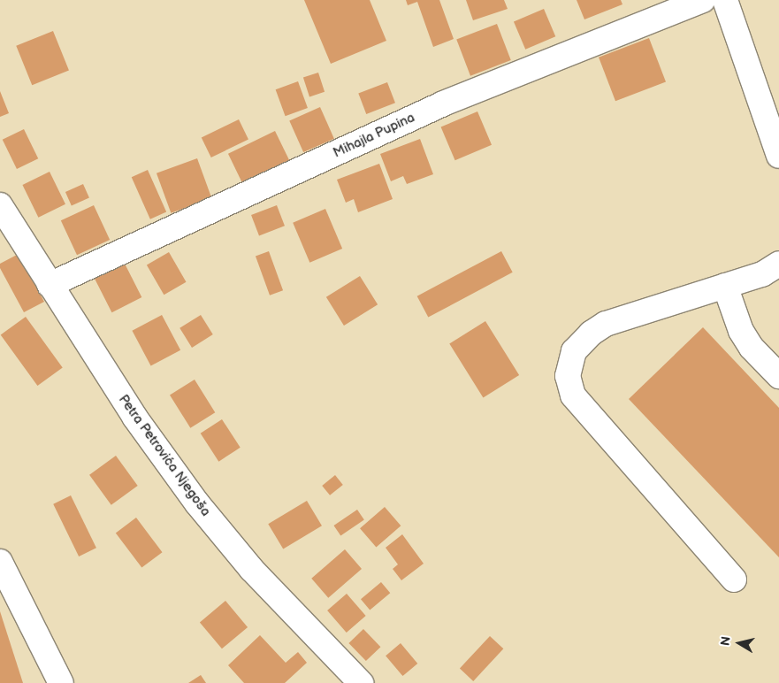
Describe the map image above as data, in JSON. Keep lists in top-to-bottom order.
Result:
{
  "streets": {
    "street": ["Mihajla Pupina", "Petra Petrovića Njegoša"]
  },
  "crossings": [
    ["Mihajla Pupina", "Petra Petrovića Njegoša"]
  ],
  "north": "left"
}
